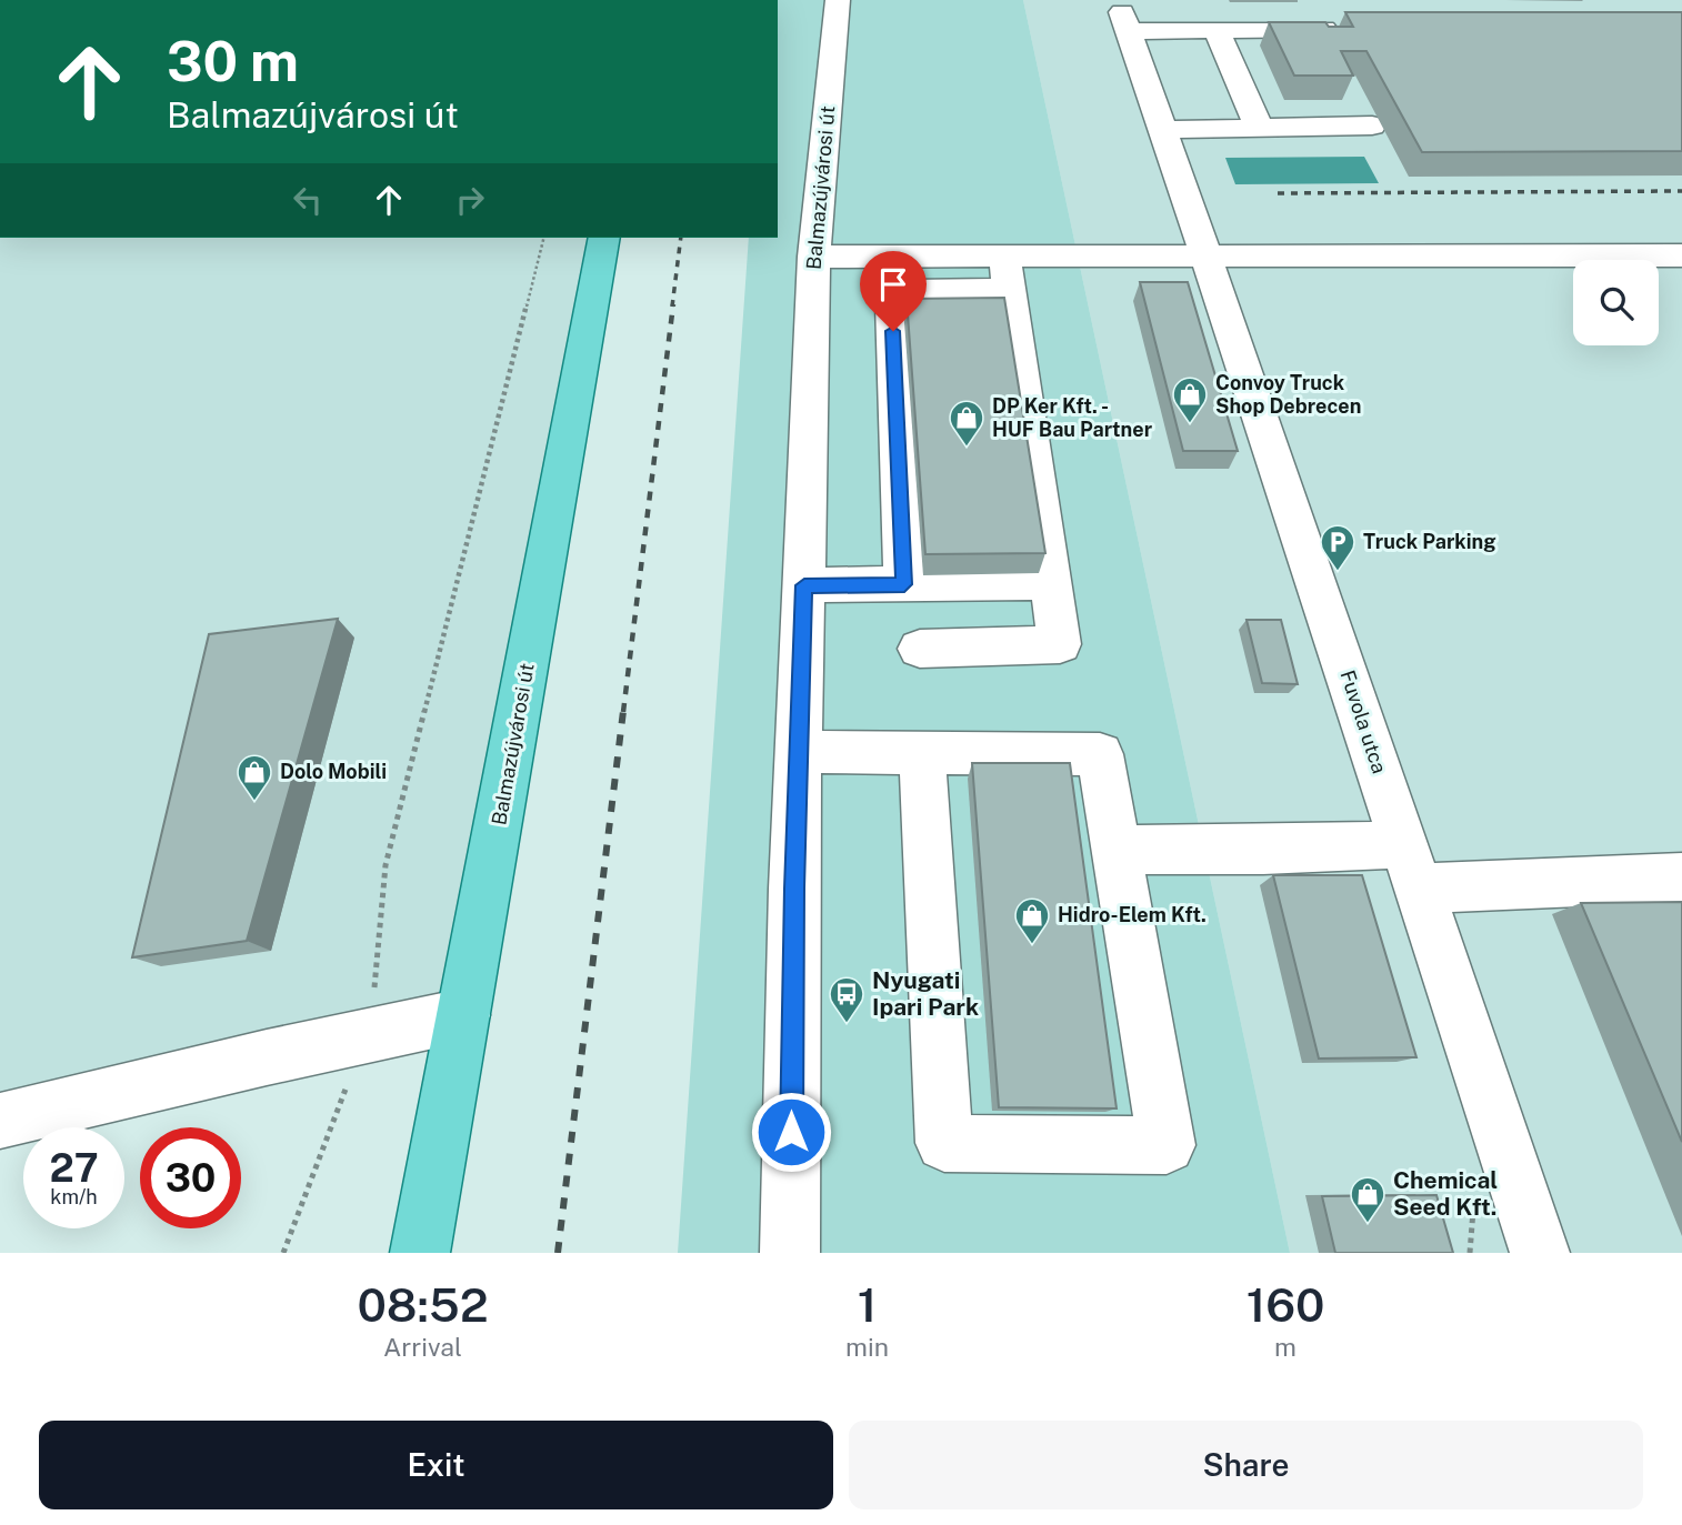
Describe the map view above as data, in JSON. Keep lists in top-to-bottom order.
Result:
{
  "streets": {
    "main road": ["Balmazújvárosi út"],
    "street": ["Fuvola utca"]
  },
  "places": {
    "shop": [
      "Convoy Truck Shop Debrecen",
      "DP Ker Kft. - HUF Bau Partner",
      "Dolo Mobili",
      "Hidro-Elem Kft.",
      "Chemical Seed Kft."
    ],
    "parking": ["Truck Parking"],
    "bus stop": ["Nyugati Ipari Park"]
  },
  "page": {
    "turn": ["30 m", "Balmazújvárosi út"],
    "speed": "27 km/h",
    "limit": "30",
    "eta": [
      "08:52",
      "Arrival",
      "1",
      "min",
      "160",
      "m"
    ],
    "buttons": ["Exit", "Share"]
  }
}
